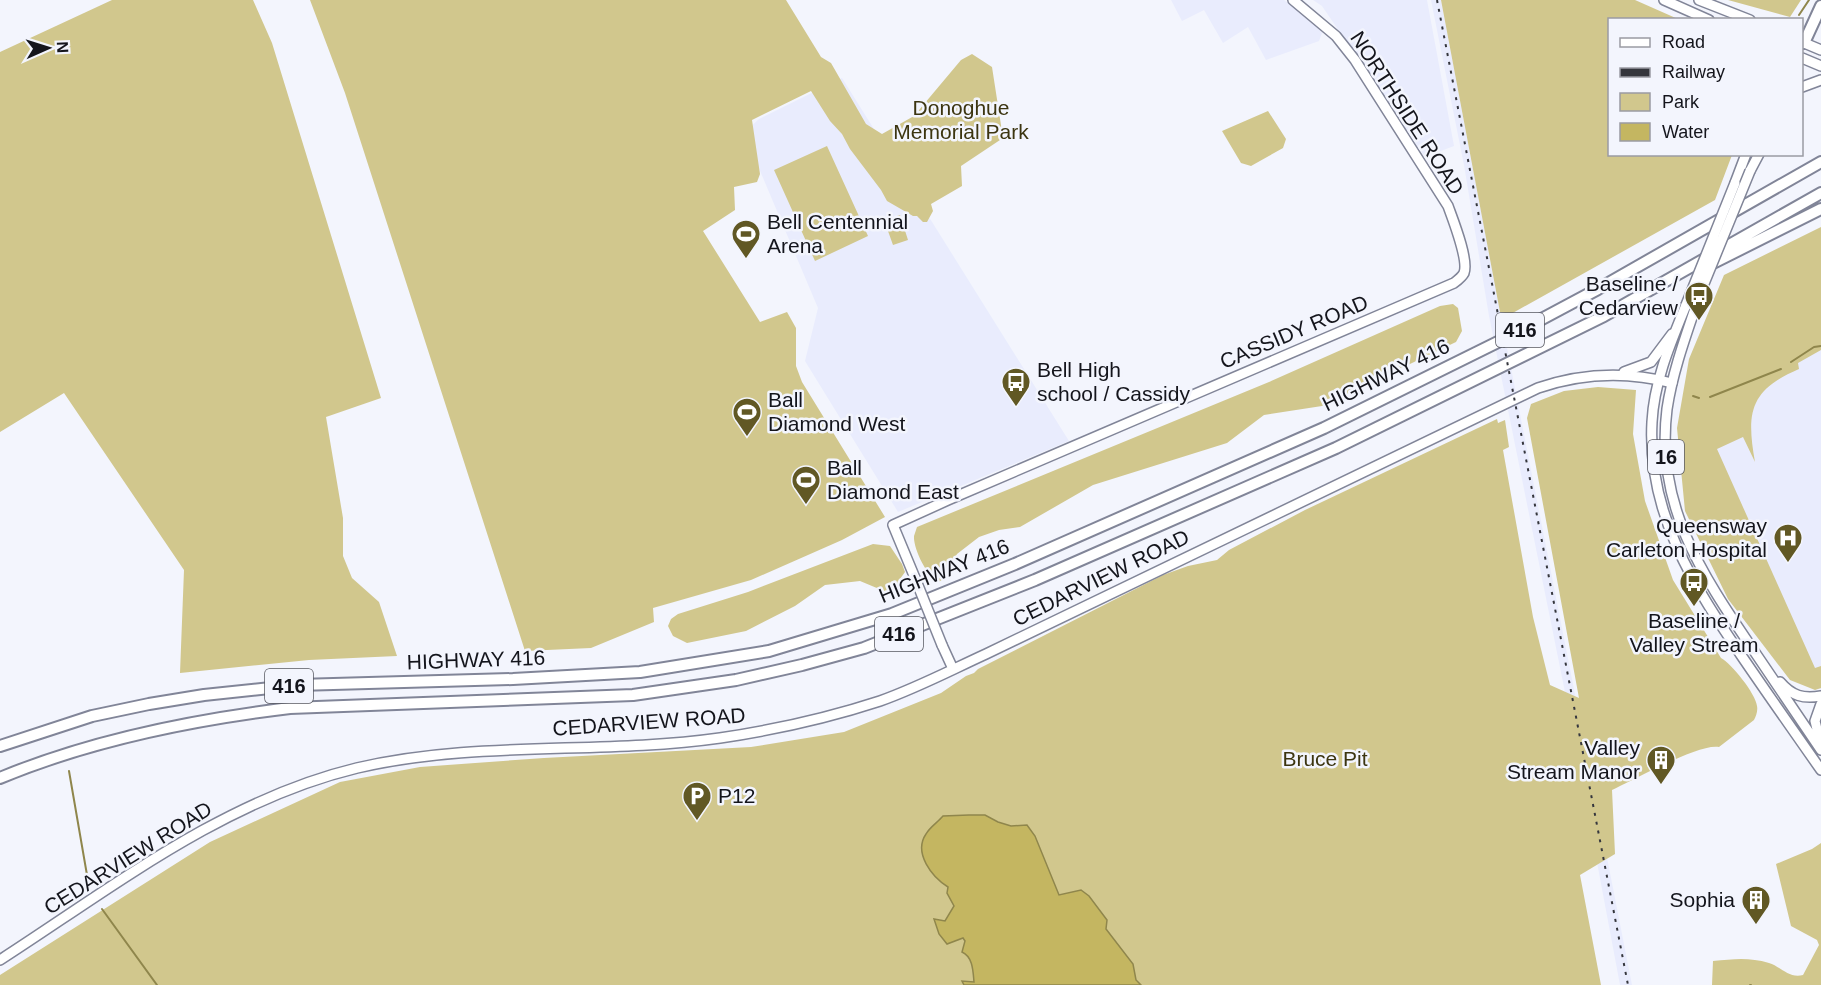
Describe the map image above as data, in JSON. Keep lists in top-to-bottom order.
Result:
{
  "streets": {
    "highway": ["416", "HIGHWAY 416"],
    "main road": [
      "NORTHSIDE ROAD",
      "CASSIDY ROAD",
      "16",
      "CEDARVIEW ROAD"
    ]
  },
  "crossings": [
    ["NORTHSIDE ROAD", "CASSIDY ROAD"],
    ["CASSIDY ROAD", "CEDARVIEW ROAD"],
    ["16", "CEDARVIEW ROAD"]
  ],
  "parks": ["Donoghue Memorial Park", "Bruce Pit"],
  "places": {
    "sports": ["Bell Centennial Arena", "Ball Diamond West", "Ball Diamond East"],
    "bus stop": ["Baseline / Cedarview", "Bell High school / Cassidy", "Baseline / Valley Stream"],
    "hospital": ["Queensway Carleton Hospital"],
    "building": ["Valley Stream Manor", "Sophia"],
    "parking": ["P12"]
  },
  "legend": [
    "Road",
    "Railway",
    "Park",
    "Water"
  ],
  "north": "right"
}
